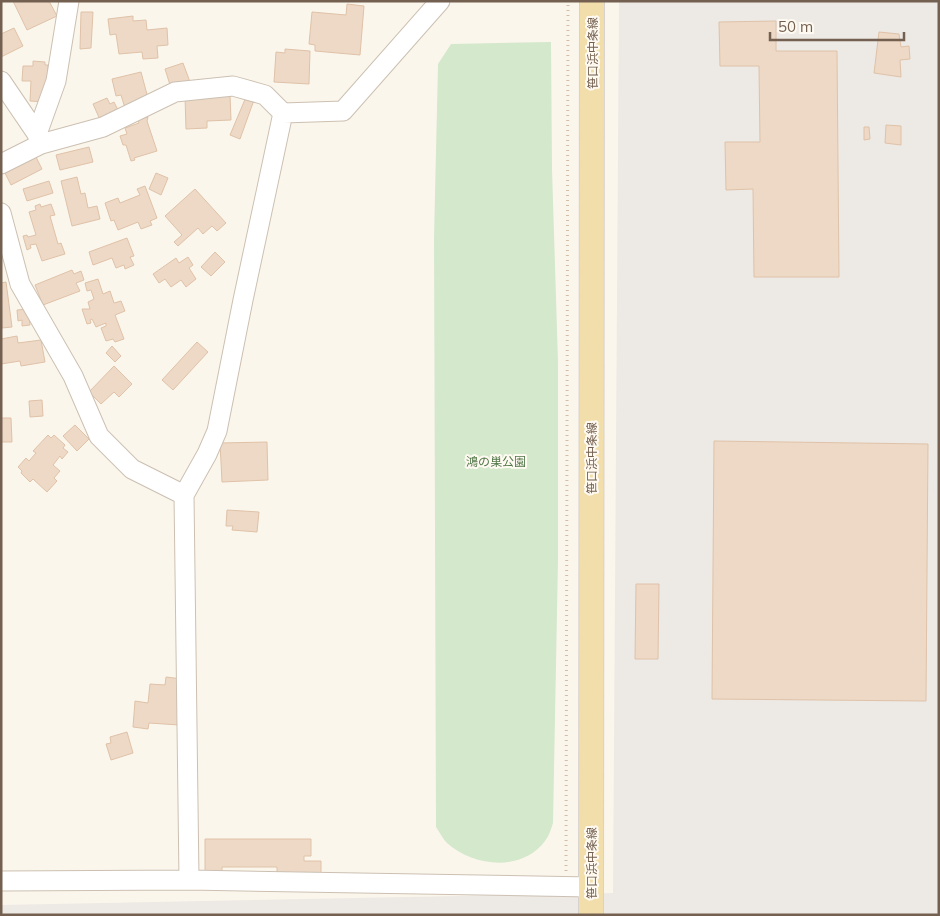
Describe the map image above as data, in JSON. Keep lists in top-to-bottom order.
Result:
{
  "streets": {
    "main road": ["笹口浜中条線"]
  },
  "parks": ["鴻の巣公園"],
  "scale_bar": "50 m"
}
